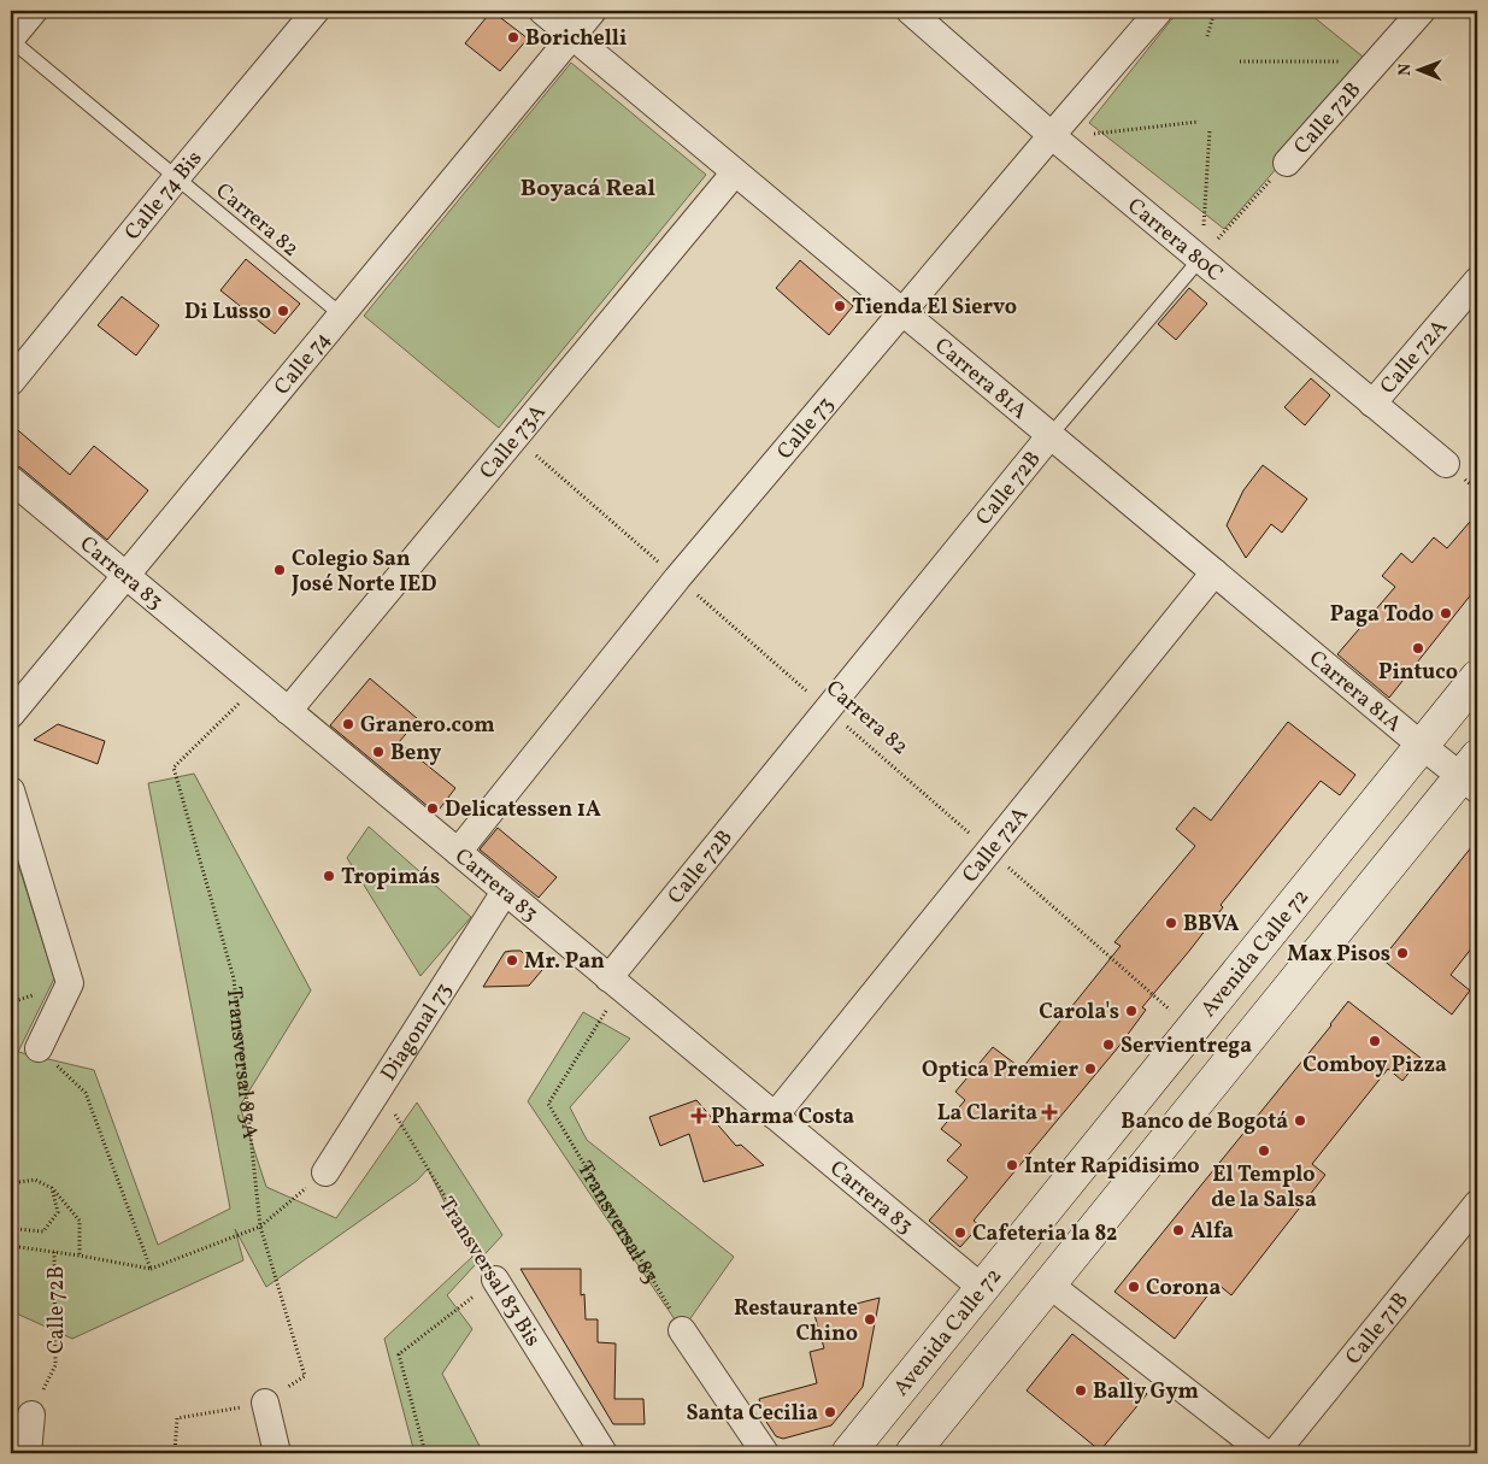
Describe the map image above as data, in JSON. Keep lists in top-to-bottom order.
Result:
{
  "streets": {
    "main road": ["Avenida Calle 72"],
    "street": [
      "Calle 72B",
      "Calle 74 Bis",
      "Carrera 80C",
      "Calle 72A",
      "Calle 74",
      "Carrera 81A",
      "Calle 73",
      "Calle 73A",
      "Carrera 83",
      "Diagonal 73",
      "Transversal 83 Bis",
      "Calle 71B"
    ],
    "lane": ["Carrera 82"],
    "path": ["Transversal 83A", "Transversal 83"]
  },
  "crossings": [
    ["Calle 72B", "Carrera 82"],
    ["Calle 72B", "Carrera 80C"],
    ["Calle 72B", "Carrera 81A"],
    ["Calle 72B", "Carrera 83"],
    ["Calle 72B", "Transversal 83"],
    ["Calle 74 Bis", "Carrera 82"],
    ["Carrera 82", "Calle 72A"],
    ["Carrera 82", "Calle 74"],
    ["Carrera 82", "Calle 73"],
    ["Carrera 82", "Calle 73A"],
    ["Carrera 82", "Avenida Calle 72"],
    ["Carrera 80C", "Calle 72A"],
    ["Carrera 80C", "Calle 73"],
    ["Calle 72A", "Carrera 81A"],
    ["Calle 72A", "Carrera 83"],
    ["Calle 74", "Carrera 81A"],
    ["Calle 74", "Carrera 83"],
    ["Carrera 81A", "Calle 73"],
    ["Carrera 81A", "Calle 73A"],
    ["Carrera 81A", "Avenida Calle 72"],
    ["Calle 73", "Carrera 83"],
    ["Calle 73A", "Carrera 83"],
    ["Carrera 83", "Avenida Calle 72"],
    ["Carrera 83", "Diagonal 73"],
    ["Carrera 83", "Transversal 83A"],
    ["Carrera 83", "Transversal 83"],
    ["Diagonal 73", "Transversal 83 Bis"]
  ],
  "districts": ["Boyacá Real"],
  "places": {
    "other": [
      "Borichelli",
      "Tienda El Siervo",
      "Di Lusso",
      "Colegio San José Norte IED",
      "Paga Todo",
      "Pintuco",
      "Granero.com",
      "Beny",
      "Delicatessen 1A",
      "Tropimás",
      "BBVA",
      "Max Pisos",
      "Mr. Pan",
      "Carola's",
      "Comboy Pizza",
      "Servientrega",
      "Optica Premier",
      "Banco de Bogotá",
      "El Templo de la Salsa",
      "Inter Rapidisimo",
      "Alfa",
      "Cafeteria la 82",
      "Corona",
      "Restaurante Chino",
      "Bally Gym",
      "Santa Cecilia"
    ],
    "health": ["La Clarita", "Pharma Costa"]
  },
  "north": "left"
}
